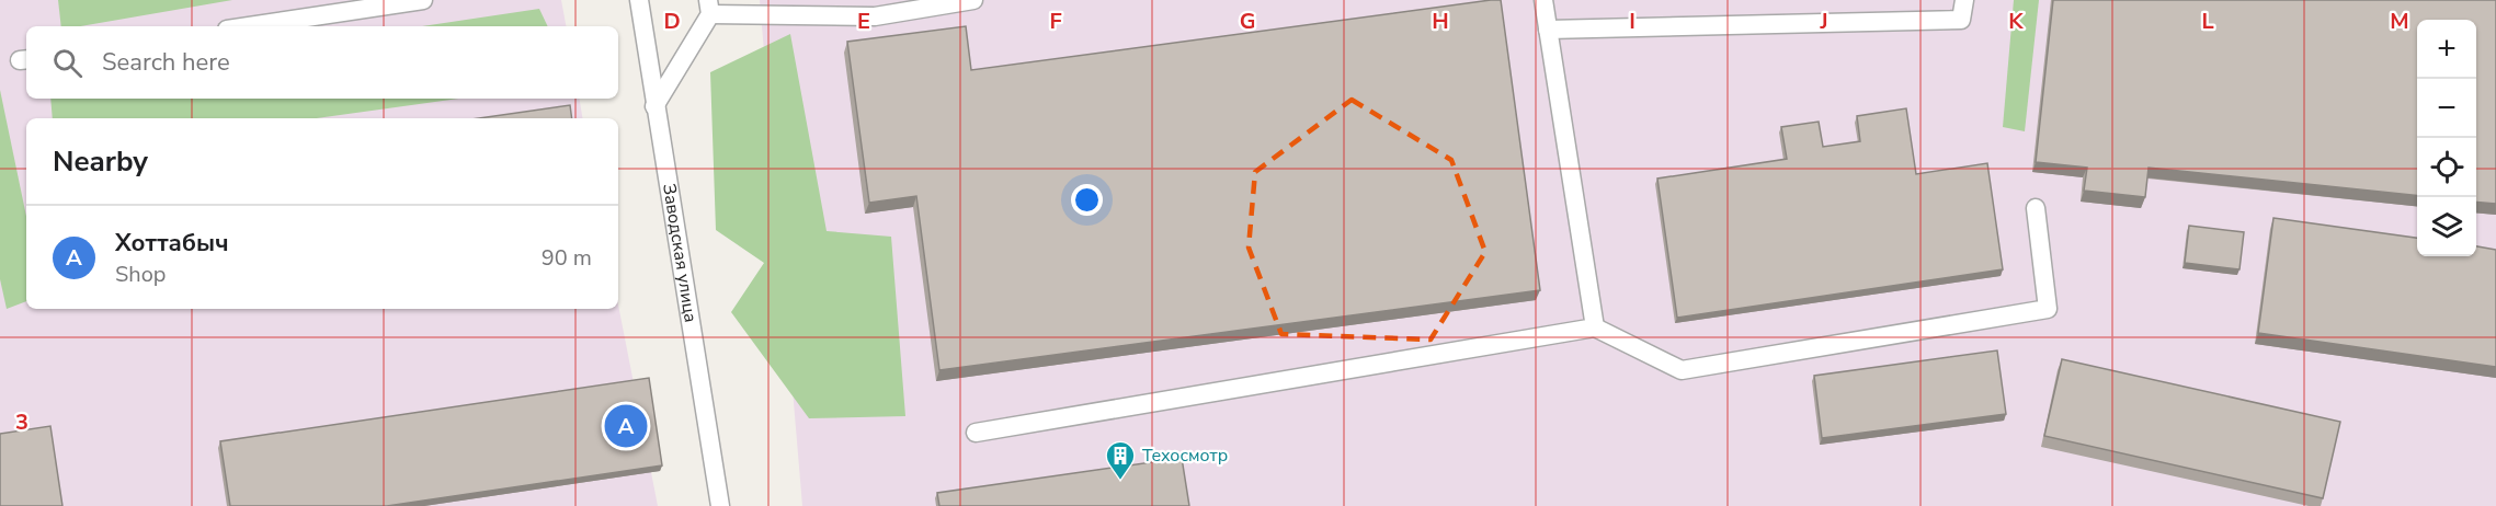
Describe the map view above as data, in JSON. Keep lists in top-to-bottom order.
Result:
{
  "streets": {
    "lane": ["Заводская улица"]
  },
  "places": {
    "building": ["Техосмотр"]
  },
  "page": {
    "map_buttons": ["+", "−"],
    "search": "Search here",
    "heading": "Nearby",
    "list": [
      {
        "mark": "A",
        "name": "Хоттабыч",
        "note": "Shop",
        "value": "90 m"
      }
    ],
    "pins": "A"
  },
  "grid": {
    "columns": [
      "D",
      "E",
      "F",
      "G",
      "H",
      "I",
      "J",
      "K",
      "L",
      "M"
    ],
    "rows": ["3"]
  }
}
